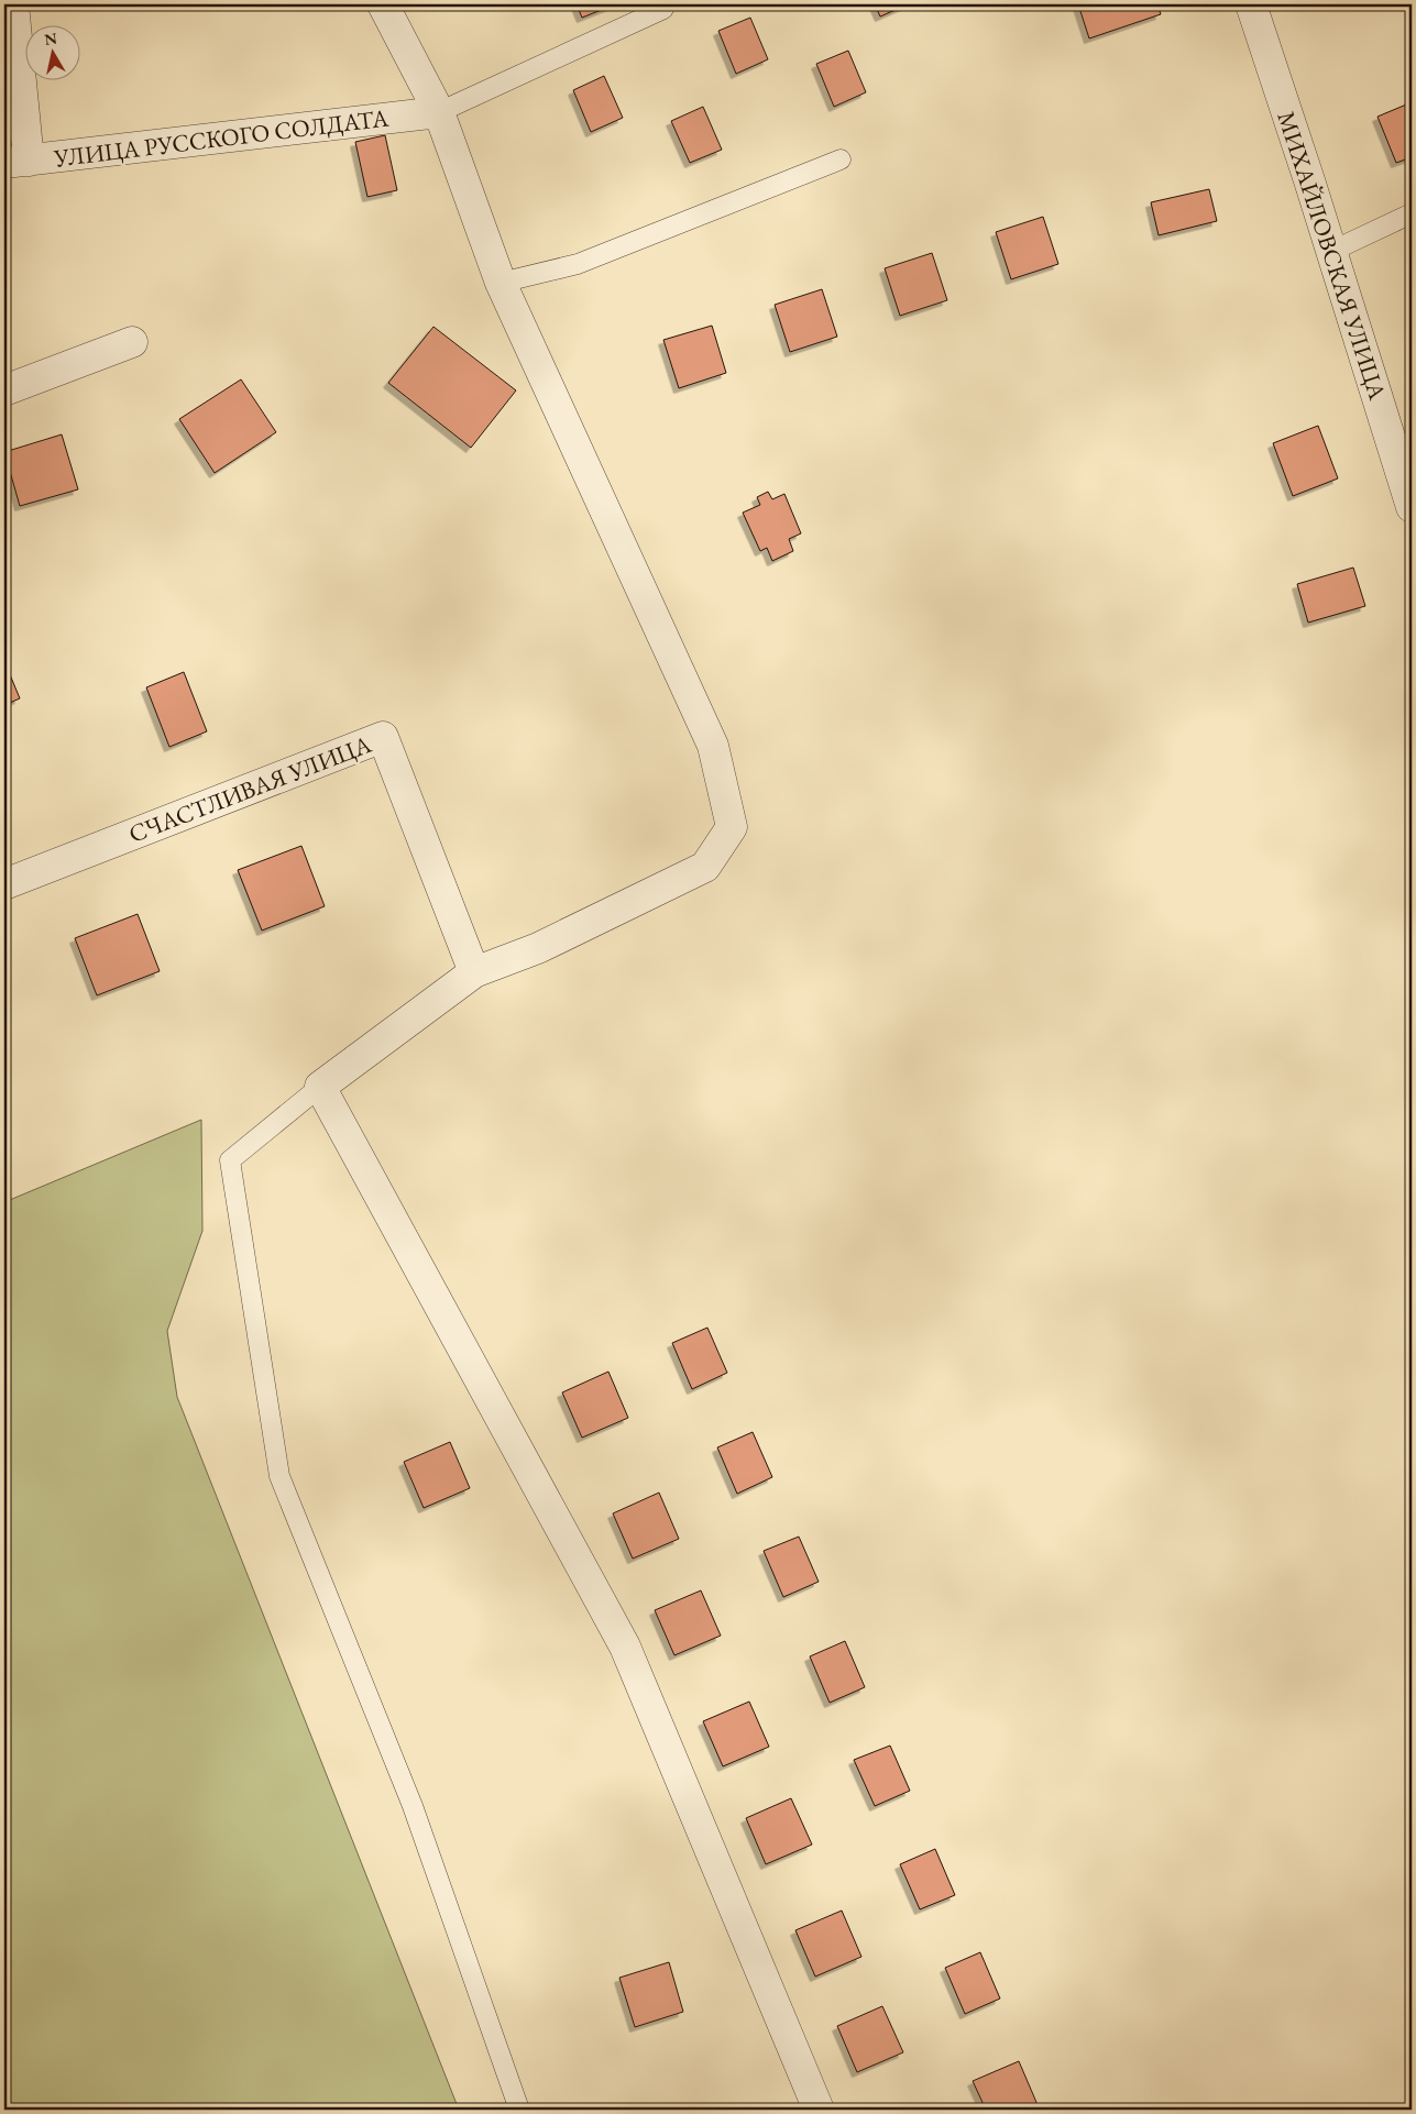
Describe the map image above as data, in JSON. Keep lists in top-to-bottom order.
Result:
{
  "streets": {
    "street": ["УЛИЦА РУССКОГО СОЛДАТА", "МИХАЙЛОВСКАЯ УЛИЦА", "СЧАСТЛИВАЯ УЛИЦА"]
  },
  "north": "top"
}
